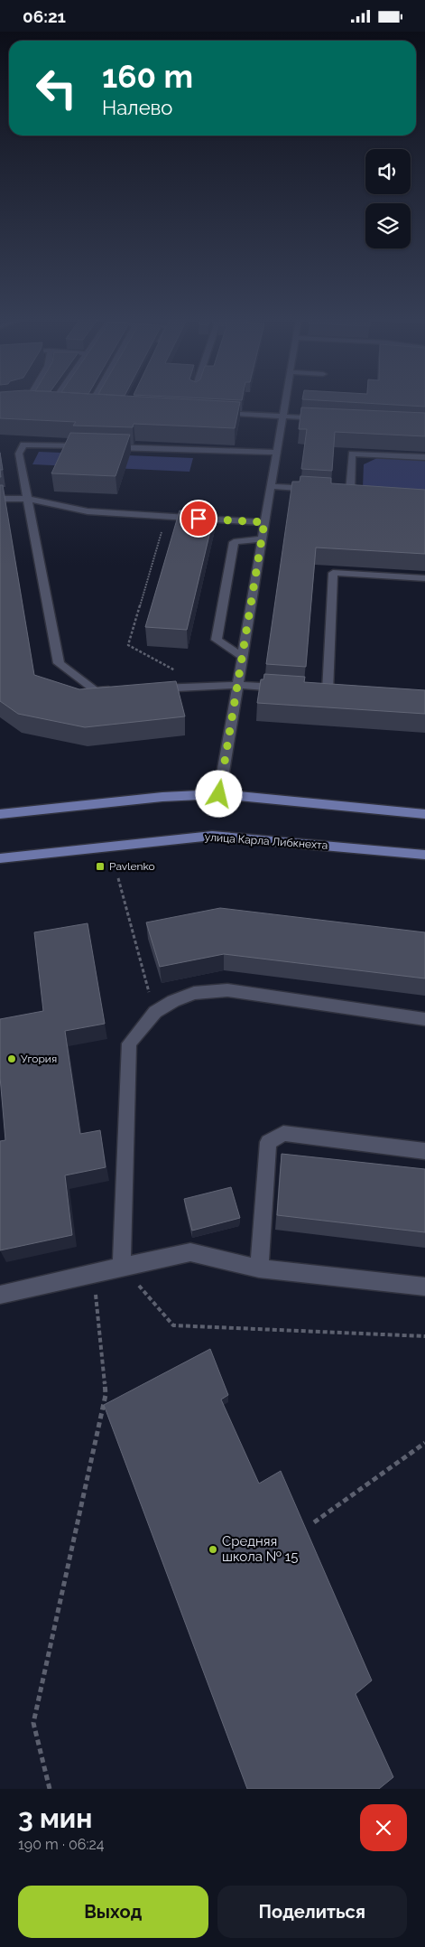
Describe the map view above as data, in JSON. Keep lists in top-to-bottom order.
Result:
{
  "streets": {
    "main road": ["улица Карла Либкнехта"]
  },
  "places": {
    "transit": ["Pavlenko"],
    "other": ["Угория", "Средняя школа № 15"]
  },
  "page": {
    "status": "06:21",
    "turn": ["160 m", "Налево"],
    "heading": ["3 мин", "190 m · 06:24"],
    "buttons": ["Выход", "Поделиться"]
  }
}
